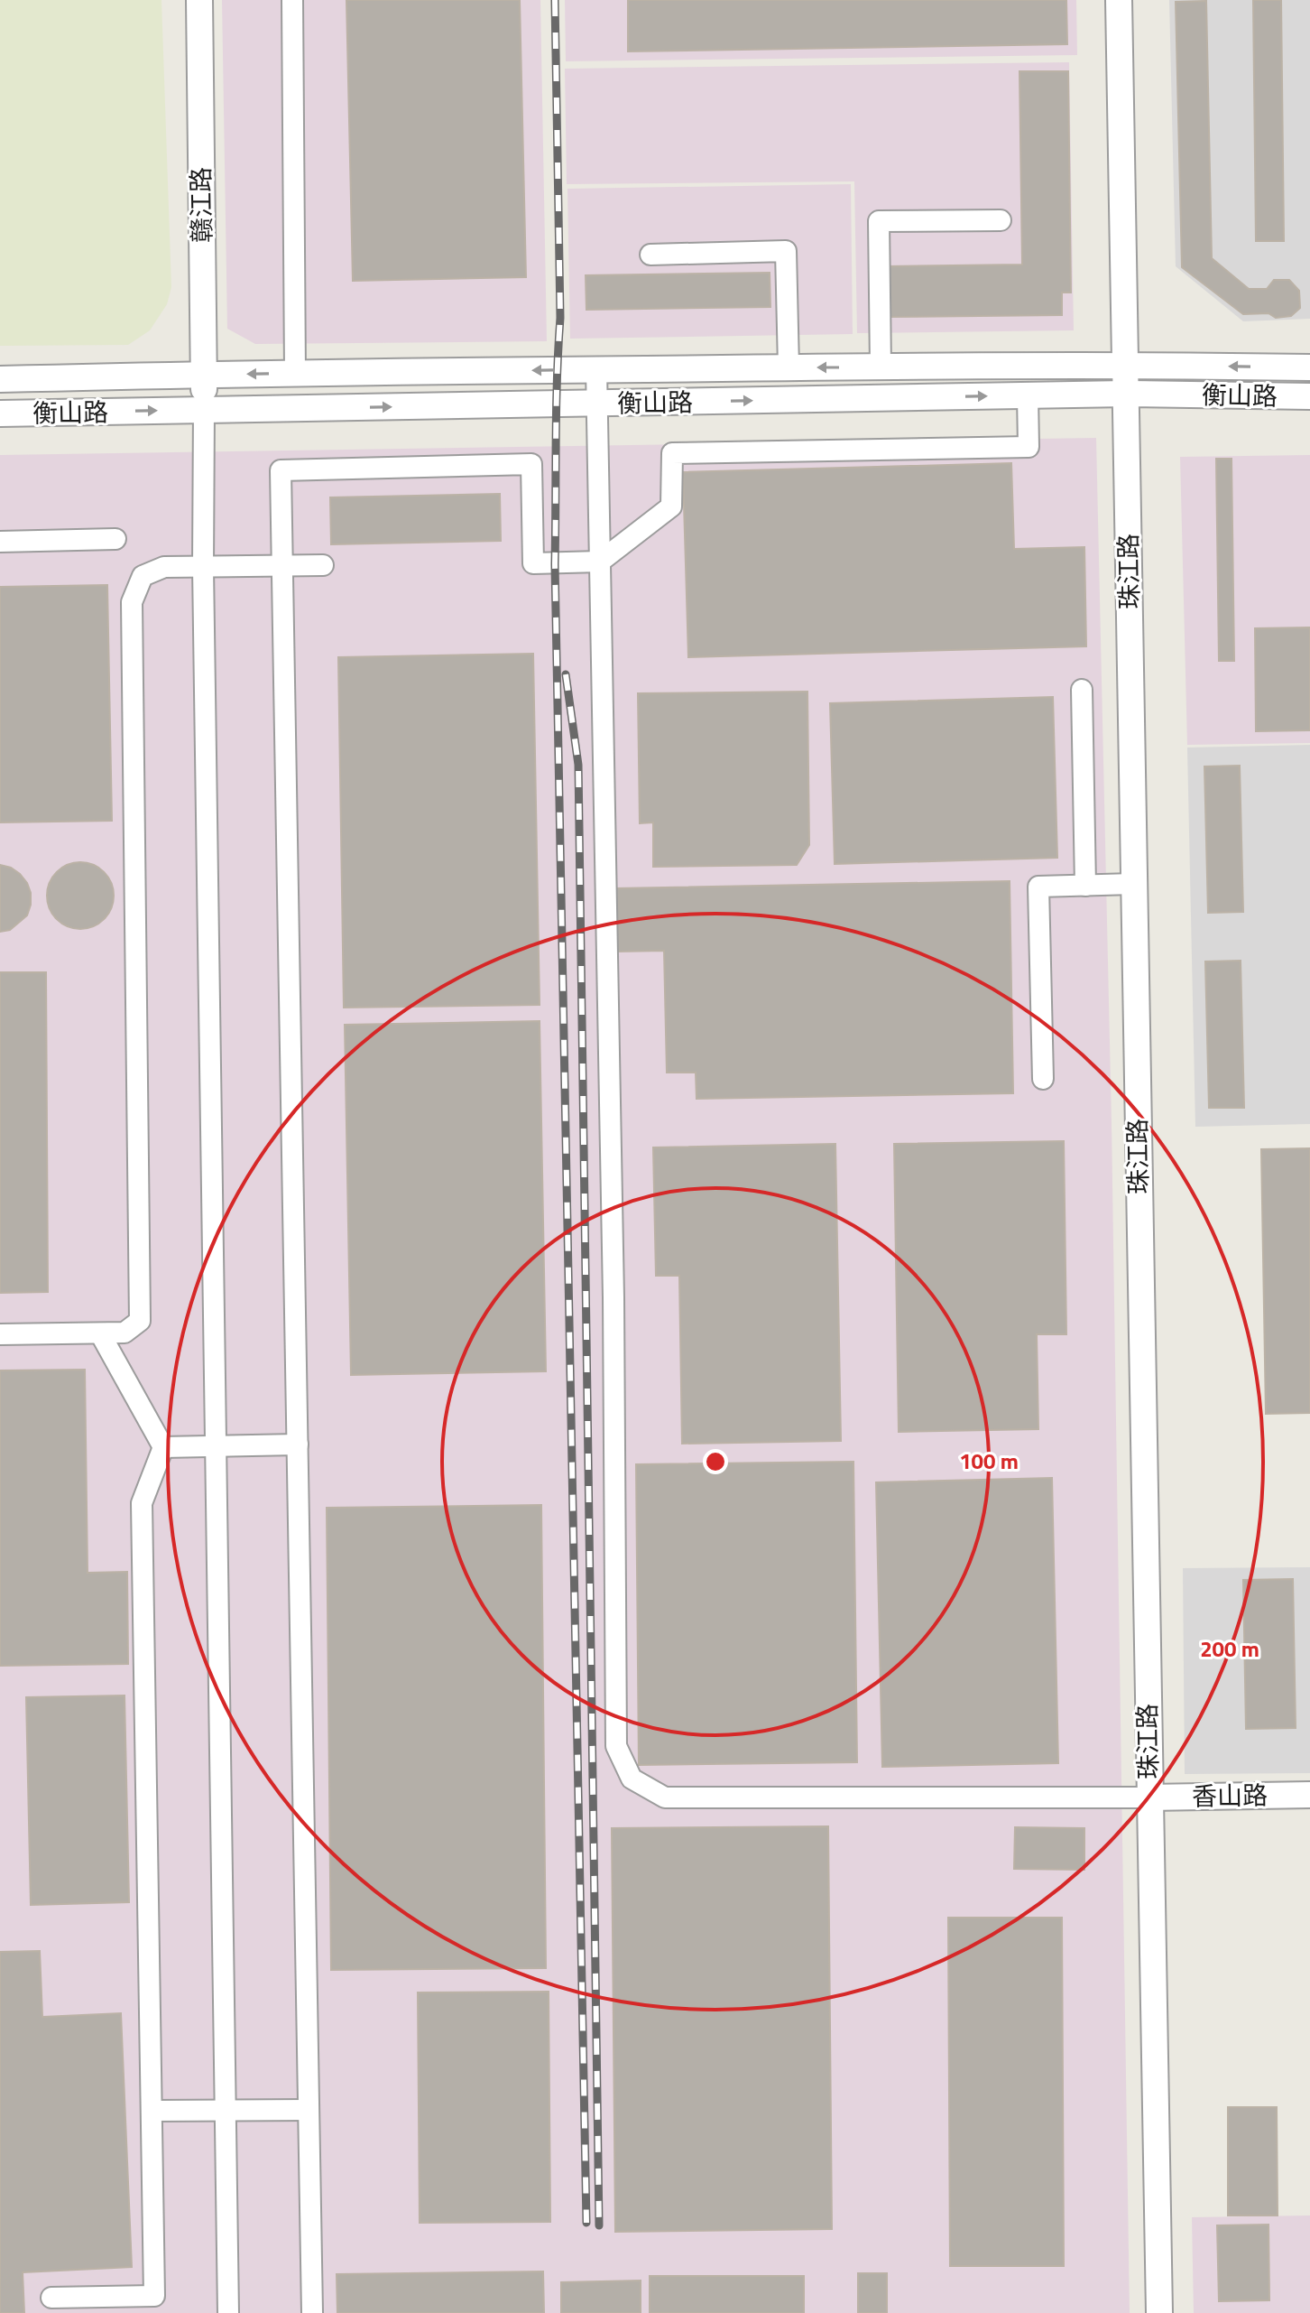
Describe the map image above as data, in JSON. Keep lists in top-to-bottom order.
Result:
{
  "streets": {
    "street": [
      "赣江路",
      "衡山路",
      "珠江路",
      "香山路"
    ]
  },
  "crossings": [
    ["赣江路", "衡山路"],
    ["衡山路", "珠江路"],
    ["珠江路", "香山路"]
  ],
  "rings": ["100 m", "200 m"]
}
